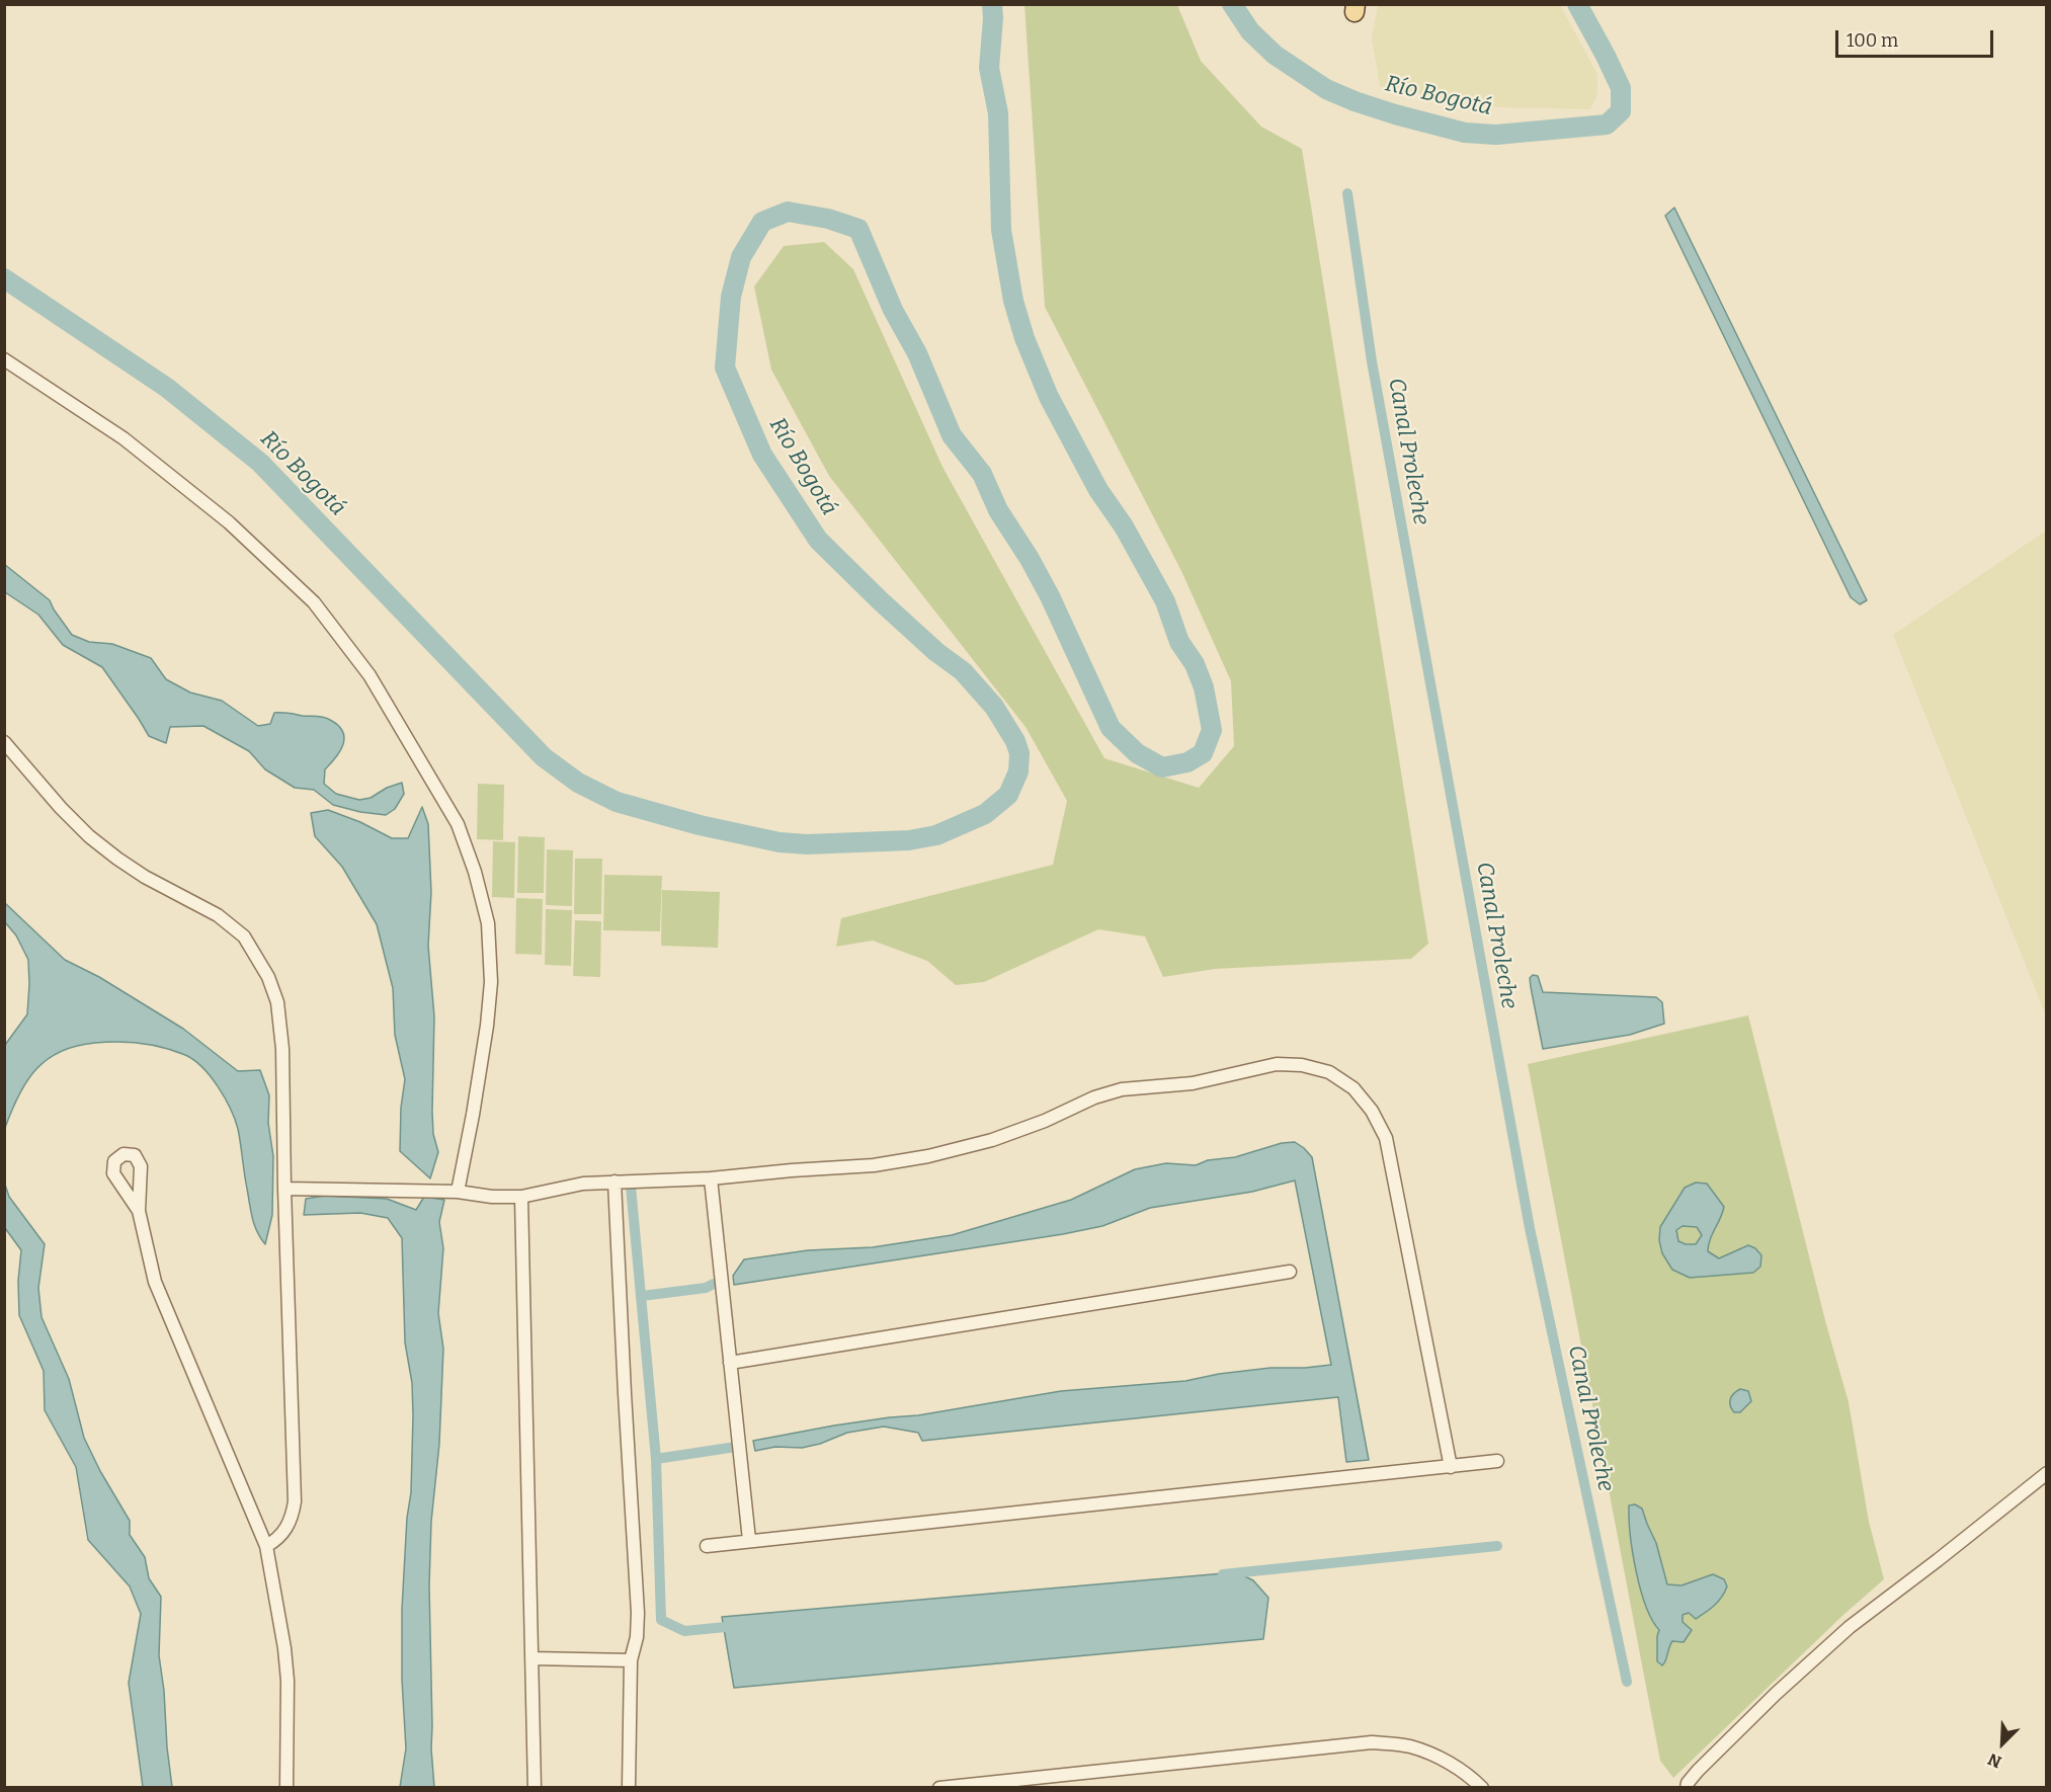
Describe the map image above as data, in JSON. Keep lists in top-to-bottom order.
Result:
{
  "water": ["Río Bogotá", "Canal Proleche"],
  "scale_bar": "100 m",
  "north": "bottom left"
}
